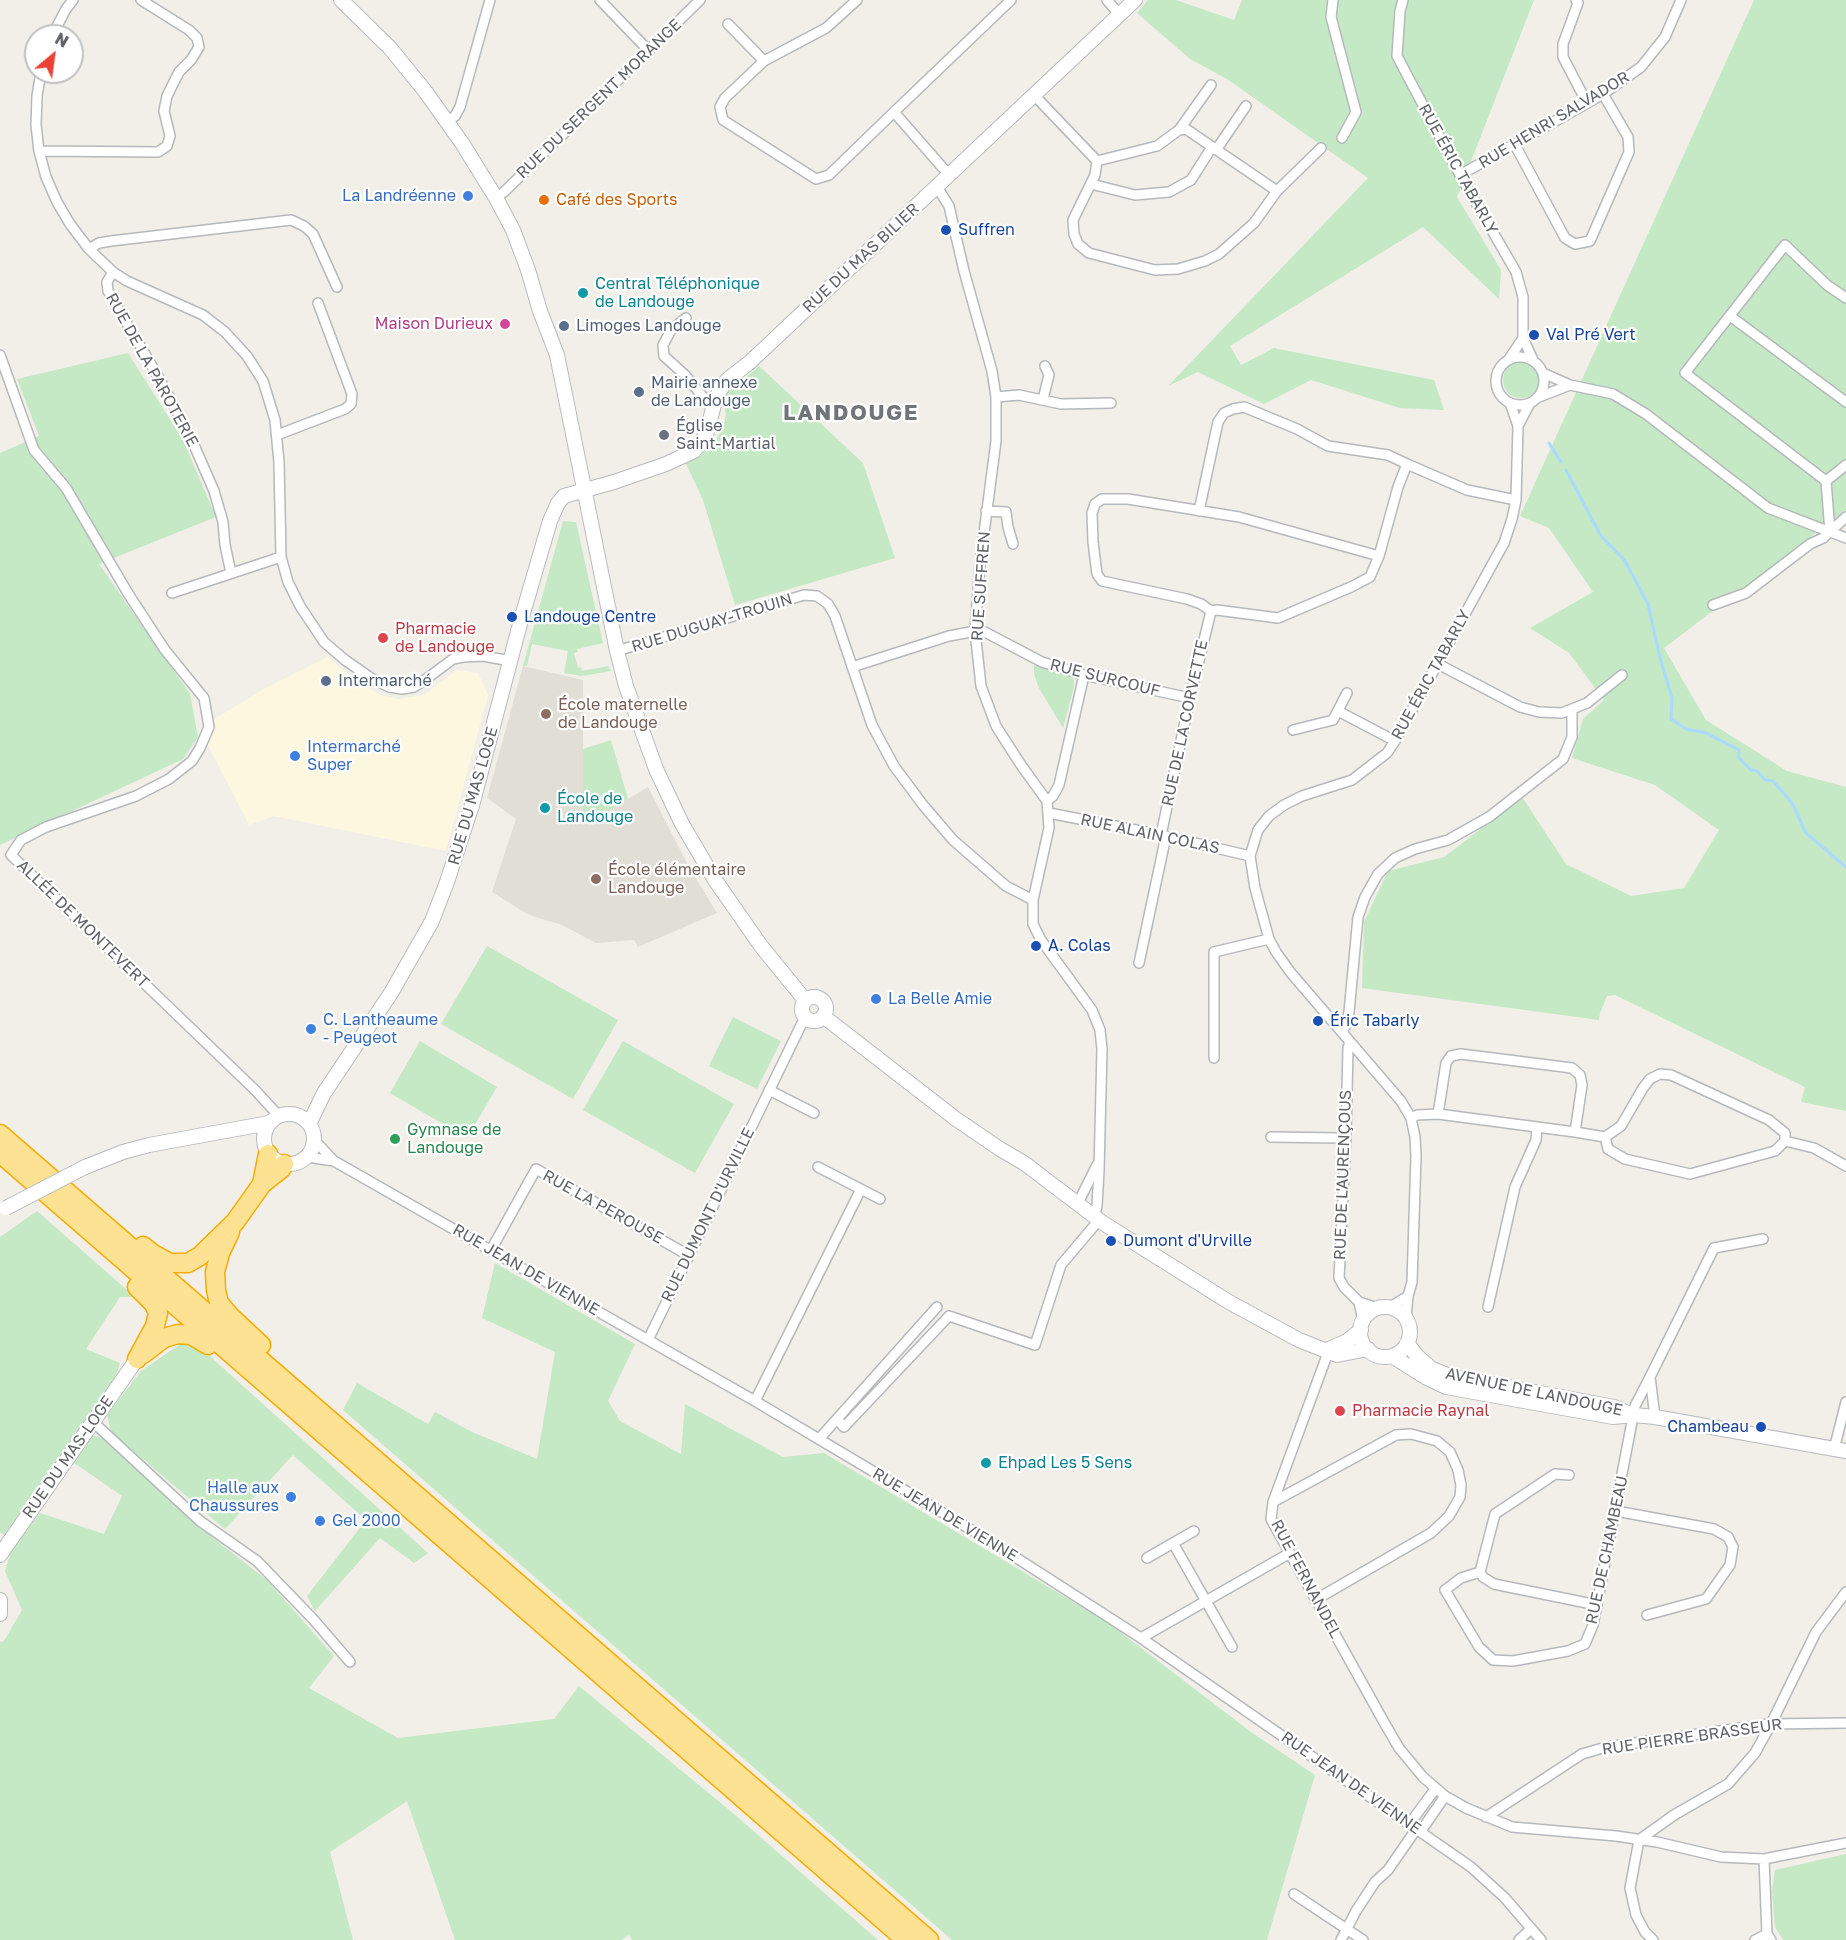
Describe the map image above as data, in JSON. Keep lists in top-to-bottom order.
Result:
{
  "streets": {
    "main road": [
      "RUE DU MAS BILIER",
      "RUE DU MAS LOGE",
      "AVENUE DE LANDOUGE",
      "RUE DU MAS-LOGE"
    ],
    "street": [
      "RUE DU SERGENT MORANGE",
      "RUE HENRI SALVADOR",
      "RUE ÉRIC TABARLY",
      "RUE DE LA PAROTERIE",
      "RUE SUFFREN",
      "RUE DUGUAY-TROUIN",
      "RUE SURCOUF",
      "RUE DE LA CORVETTE",
      "RUE ALAIN COLAS",
      "ALLÉE DE MONTEVERT",
      "RUE DE L'AURENÇOUS",
      "RUE LA PEROUSE",
      "RUE DUMONT D'URVILLE",
      "RUE JEAN DE VIENNE",
      "RUE DE CHAMBEAU",
      "RUE FERNANDEL",
      "RUE PIERRE BRASSEUR"
    ]
  },
  "crossings": [
    ["RUE HENRI SALVADOR", "RUE ÉRIC TABARLY"],
    ["RUE ÉRIC TABARLY", "RUE ALAIN COLAS"],
    ["RUE ÉRIC TABARLY", "RUE DE L'AURENÇOUS"],
    ["RUE DU MAS BILIER", "RUE SUFFREN"],
    ["RUE DU MAS BILIER", "RUE DU MAS LOGE"],
    ["RUE SUFFREN", "RUE DUGUAY-TROUIN"],
    ["RUE SUFFREN", "RUE SURCOUF"],
    ["RUE SUFFREN", "RUE ALAIN COLAS"],
    ["RUE SURCOUF", "RUE DE LA CORVETTE"],
    ["RUE DE LA CORVETTE", "RUE ALAIN COLAS"],
    ["RUE DU MAS LOGE", "ALLÉE DE MONTEVERT"],
    ["RUE DU MAS LOGE", "RUE JEAN DE VIENNE"],
    ["ALLÉE DE MONTEVERT", "RUE JEAN DE VIENNE"],
    ["RUE DE L'AURENÇOUS", "AVENUE DE LANDOUGE"],
    ["RUE LA PEROUSE", "RUE DUMONT D'URVILLE"],
    ["RUE LA PEROUSE", "RUE JEAN DE VIENNE"],
    ["RUE DUMONT D'URVILLE", "RUE JEAN DE VIENNE"],
    ["AVENUE DE LANDOUGE", "RUE DE CHAMBEAU"],
    ["RUE FERNANDEL", "RUE PIERRE BRASSEUR"]
  ],
  "districts": ["LANDOUGE"],
  "places": [
    "La Landréenne",
    "Café des Sports",
    "Suffren",
    "Central Téléphonique de Landouge",
    "Maison Durieux",
    "Limoges Landouge",
    "Val Pré Vert",
    "Mairie annexe de Landouge",
    "Église Saint-Martial",
    "Landouge Centre",
    "Pharmacie de Landouge",
    "Intermarché",
    "École maternelle de Landouge",
    "Intermarché Super",
    "École de Landouge",
    "École élémentaire Landouge",
    "A. Colas",
    "La Belle Amie",
    "Éric Tabarly",
    "C. Lantheaume - Peugeot",
    "Gymnase de Landouge",
    "Dumont d'Urville",
    "Pharmacie Raynal",
    "Chambeau",
    "Ehpad Les 5 Sens",
    "Halle aux Chaussures",
    "Gel 2000"
  ],
  "north": "top right"
}
